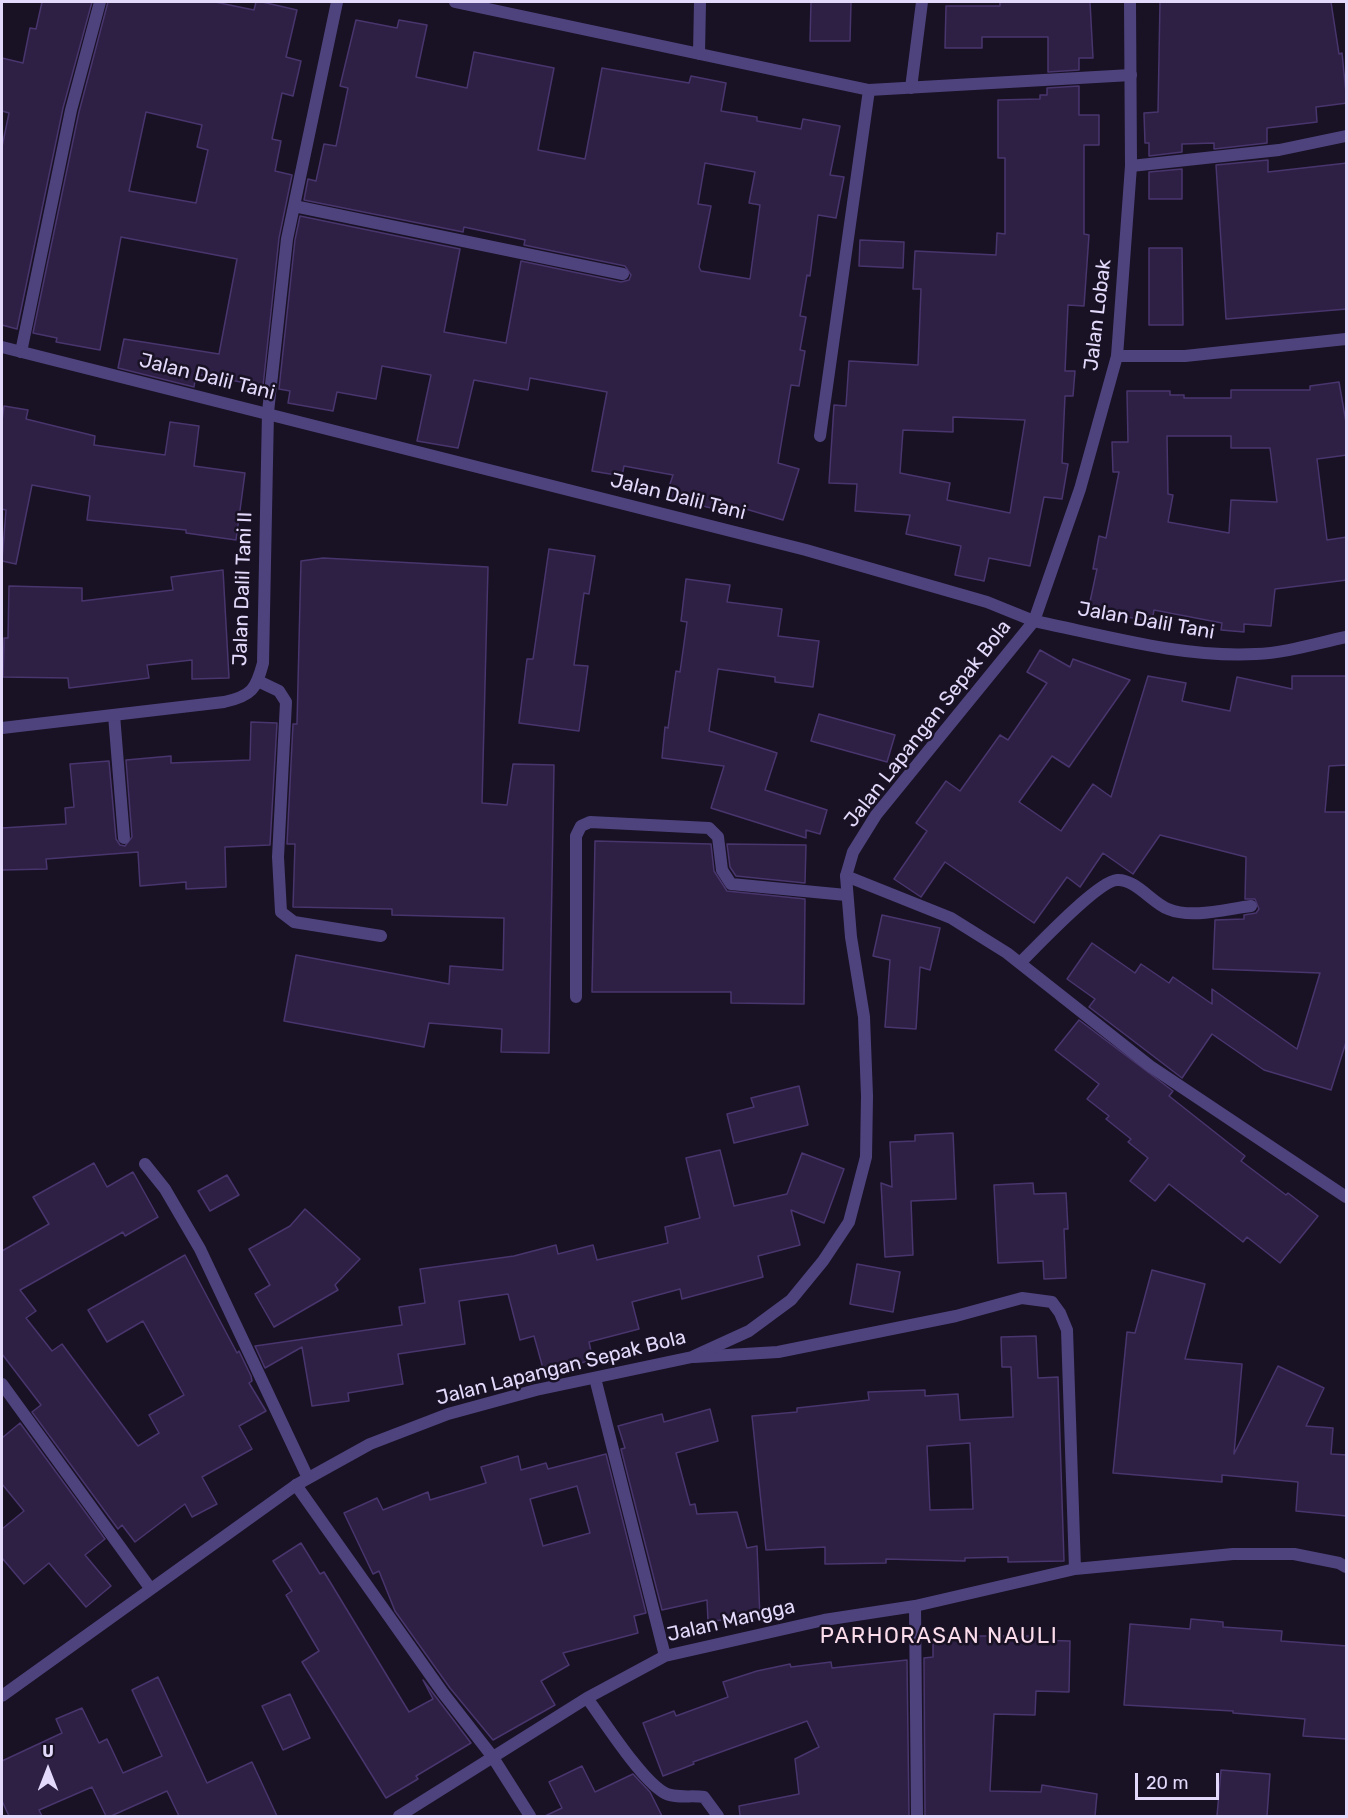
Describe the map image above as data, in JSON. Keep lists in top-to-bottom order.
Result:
{
  "streets": {
    "street": [
      "Jalan Lobak",
      "Jalan Dalil Tani",
      "Jalan Dalil Tani II",
      "Jalan Lapangan Sepak Bola",
      "Jalan Mangga"
    ]
  },
  "crossings": [
    ["Jalan Lobak", "Jalan Dalil Tani"],
    ["Jalan Lobak", "Jalan Lapangan Sepak Bola"],
    ["Jalan Dalil Tani", "Jalan Dalil Tani II"],
    ["Jalan Dalil Tani", "Jalan Lapangan Sepak Bola"]
  ],
  "districts": ["PARHORASAN NAULI"],
  "scale_bar": "20 m",
  "north": "top"
}
